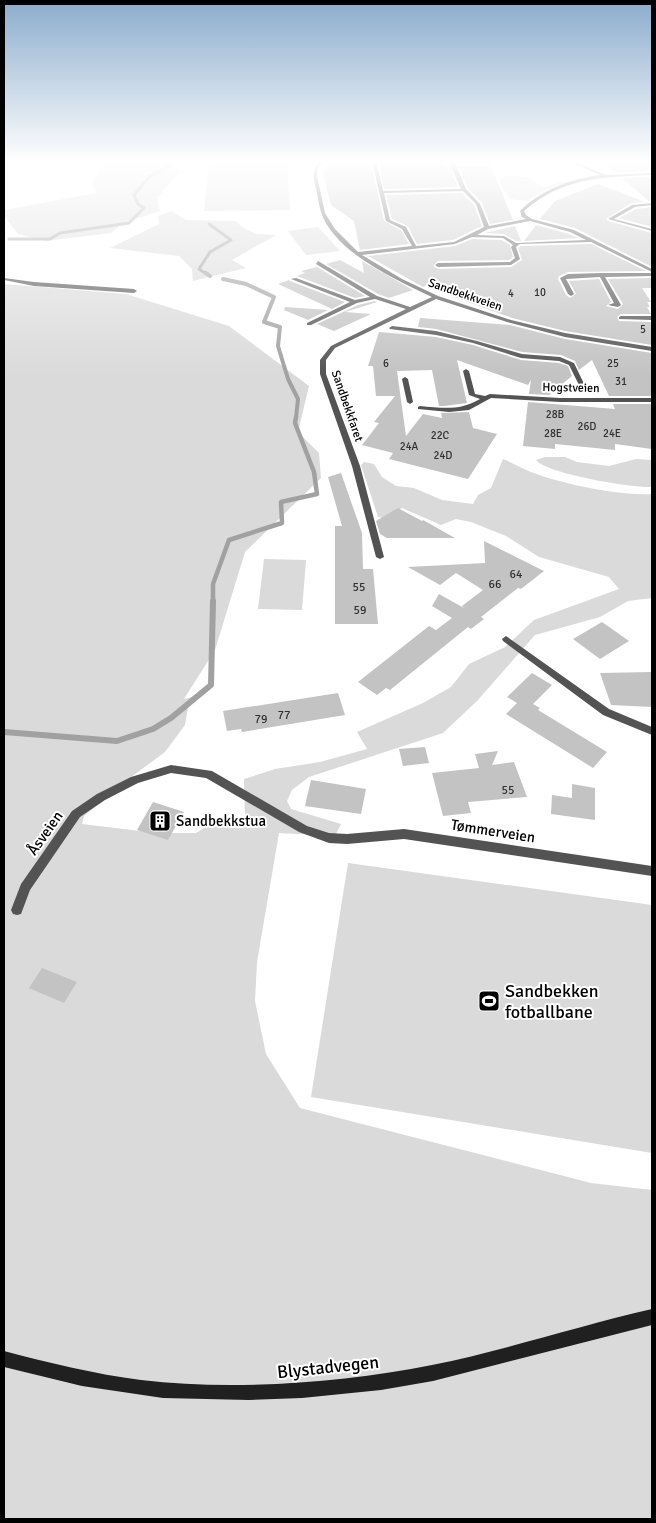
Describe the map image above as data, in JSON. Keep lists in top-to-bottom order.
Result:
{
  "streets": {
    "main road": ["Blystadvegen"],
    "street": [
      "Sandbekkveien",
      "Hogstveien",
      "Sandbekkfaret",
      "Tømmerveien",
      "Åsveien"
    ]
  },
  "crossings": [
    ["Sandbekkveien", "Sandbekkfaret"],
    ["Tømmerveien", "Åsveien"]
  ],
  "places": {
    "building": ["Sandbekkstua"],
    "sports": ["Sandbekken fotballbane"]
  },
  "house_numbers": [
    "10",
    "4",
    "5",
    "6",
    "25",
    "31",
    "28B",
    "26D",
    "28E",
    "24E",
    "22C",
    "24A",
    "24D",
    "64",
    "66",
    "55",
    "59",
    "77",
    "79",
    "55"
  ]
}
